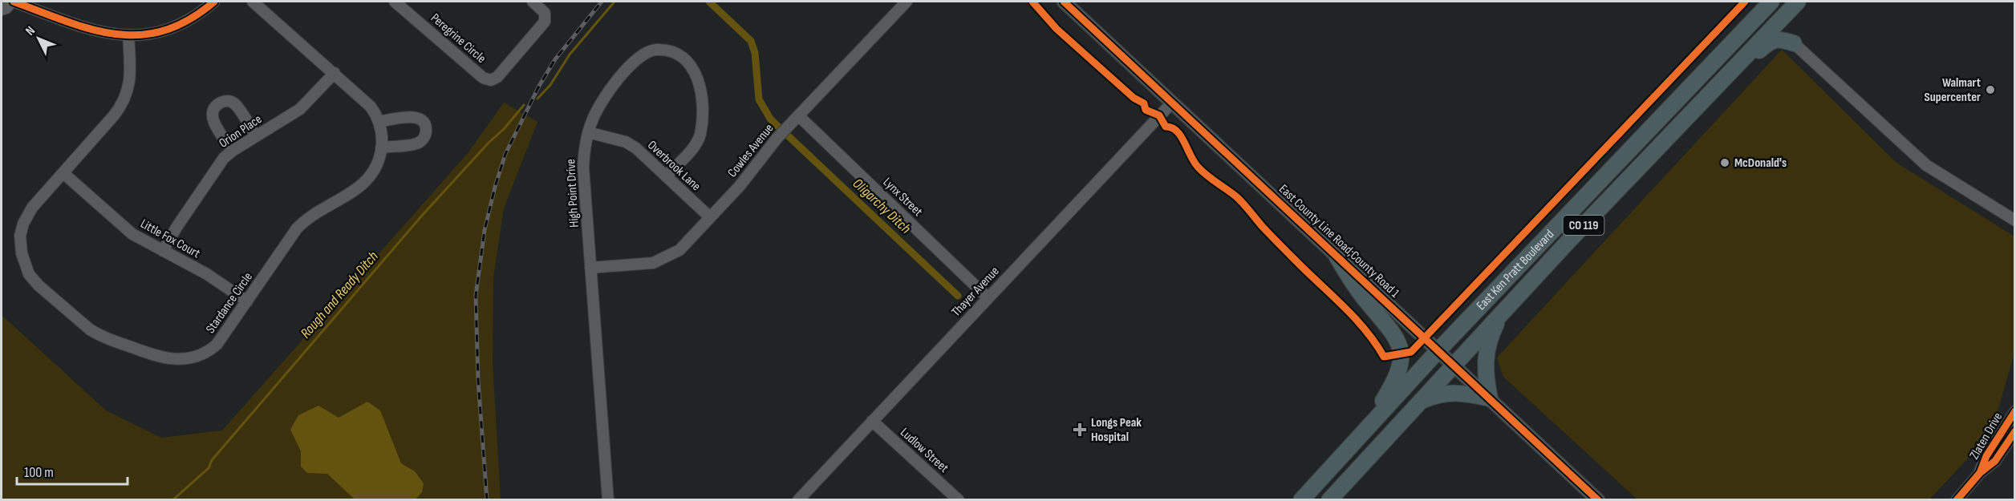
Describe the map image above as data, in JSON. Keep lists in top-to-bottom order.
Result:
{
  "streets": {
    "highway": ["CO 119", "East Ken Pratt Boulevard"],
    "main road": ["East County Line Road;County Road 1"],
    "street": [
      "Peregrine Circle",
      "Orion Place",
      "Cowles Avenue",
      "Overbrook Lane",
      "High Point Drive",
      "Lynx Street",
      "Little Fox Court",
      "Thayer Avenue",
      "Stardance Circle",
      "Zlaten Drive",
      "Ludlow Street"
    ]
  },
  "crossings": [
    ["Orion Place", "Little Fox Court"],
    ["Orion Place", "Stardance Circle"],
    ["Cowles Avenue", "Overbrook Lane"],
    ["Cowles Avenue", "High Point Drive"],
    ["Cowles Avenue", "Lynx Street"],
    ["Overbrook Lane", "High Point Drive"],
    ["Lynx Street", "Thayer Avenue"],
    ["Little Fox Court", "Stardance Circle"],
    ["East County Line Road;County Road 1", "East Ken Pratt Boulevard"],
    ["East County Line Road;County Road 1", "Thayer Avenue"],
    ["Thayer Avenue", "Ludlow Street"]
  ],
  "water": ["Oligarchy Ditch", "Rough and Ready Ditch"],
  "places": {
    "other": ["Walmart Supercenter", "McDonald's"],
    "health": ["Longs Peak Hospital"]
  },
  "scale_bar": "100 m",
  "north": "top left"
}
